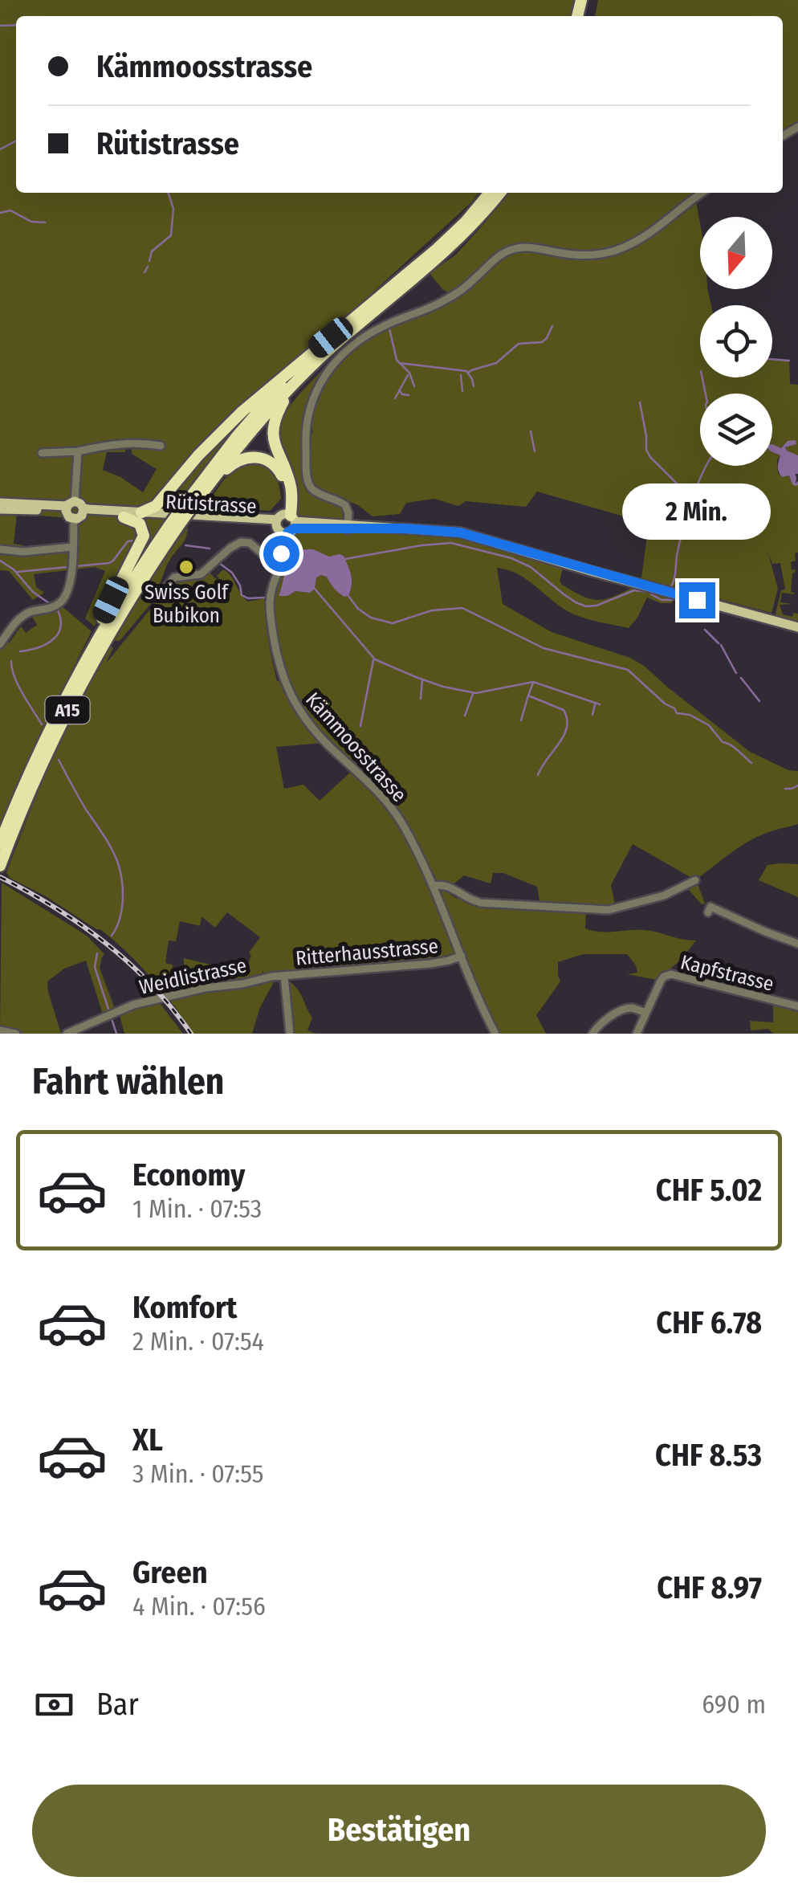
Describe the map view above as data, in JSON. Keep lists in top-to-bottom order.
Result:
{
  "streets": {
    "highway": ["A15"],
    "main road": ["Rütistrasse"],
    "street": [
      "Kämmoosstrasse",
      "Ritterhausstrasse",
      "Kapfstrasse",
      "Weidlistrasse"
    ]
  },
  "crossings": [
    ["Rütistrasse", "Kämmoosstrasse"],
    ["Kämmoosstrasse", "Ritterhausstrasse"],
    ["Ritterhausstrasse", "Weidlistrasse"]
  ],
  "places": ["Swiss Golf Bubikon"],
  "north": "bottom",
  "page": {
    "banner": ["Kämmoosstrasse", "Rütistrasse"],
    "bubble": "2 Min.",
    "heading": "Fahrt wählen",
    "list": [
      {
        "name": "Economy",
        "note": "1 Min. · 07:53",
        "value": "CHF 5.02"
      },
      {
        "name": "Komfort",
        "note": "2 Min. · 07:54",
        "value": "CHF 6.78"
      },
      {
        "name": "XL",
        "note": "3 Min. · 07:55",
        "value": "CHF 8.53"
      },
      {
        "name": "Green",
        "note": "4 Min. · 07:56",
        "value": "CHF 8.97"
      }
    ],
    "pay": ["Bar", "690 m"],
    "buttons": "Bestätigen"
  }
}
